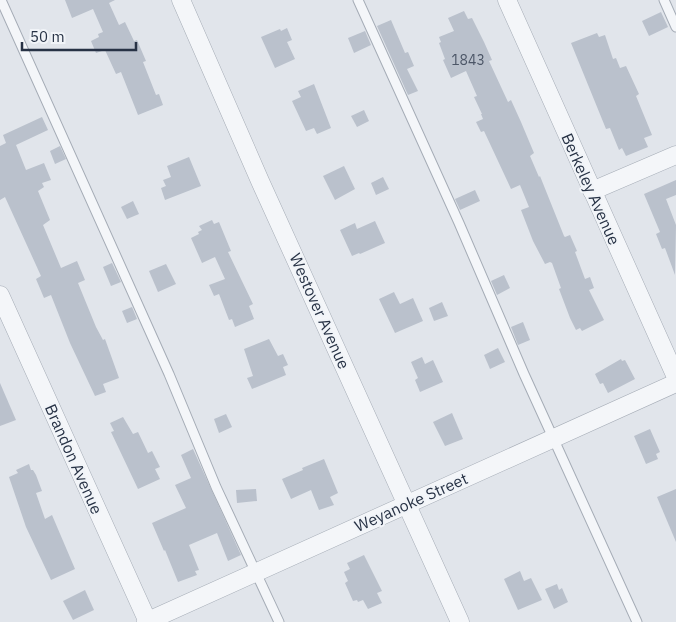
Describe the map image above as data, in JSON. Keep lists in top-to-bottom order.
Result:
{
  "streets": {
    "street": [
      "Berkeley Avenue",
      "Westover Avenue",
      "Brandon Avenue",
      "Weyanoke Street"
    ]
  },
  "crossings": [
    ["Westover Avenue", "Weyanoke Street"],
    ["Brandon Avenue", "Weyanoke Street"]
  ],
  "house_numbers": ["1843"],
  "scale_bar": "50 m"
}
